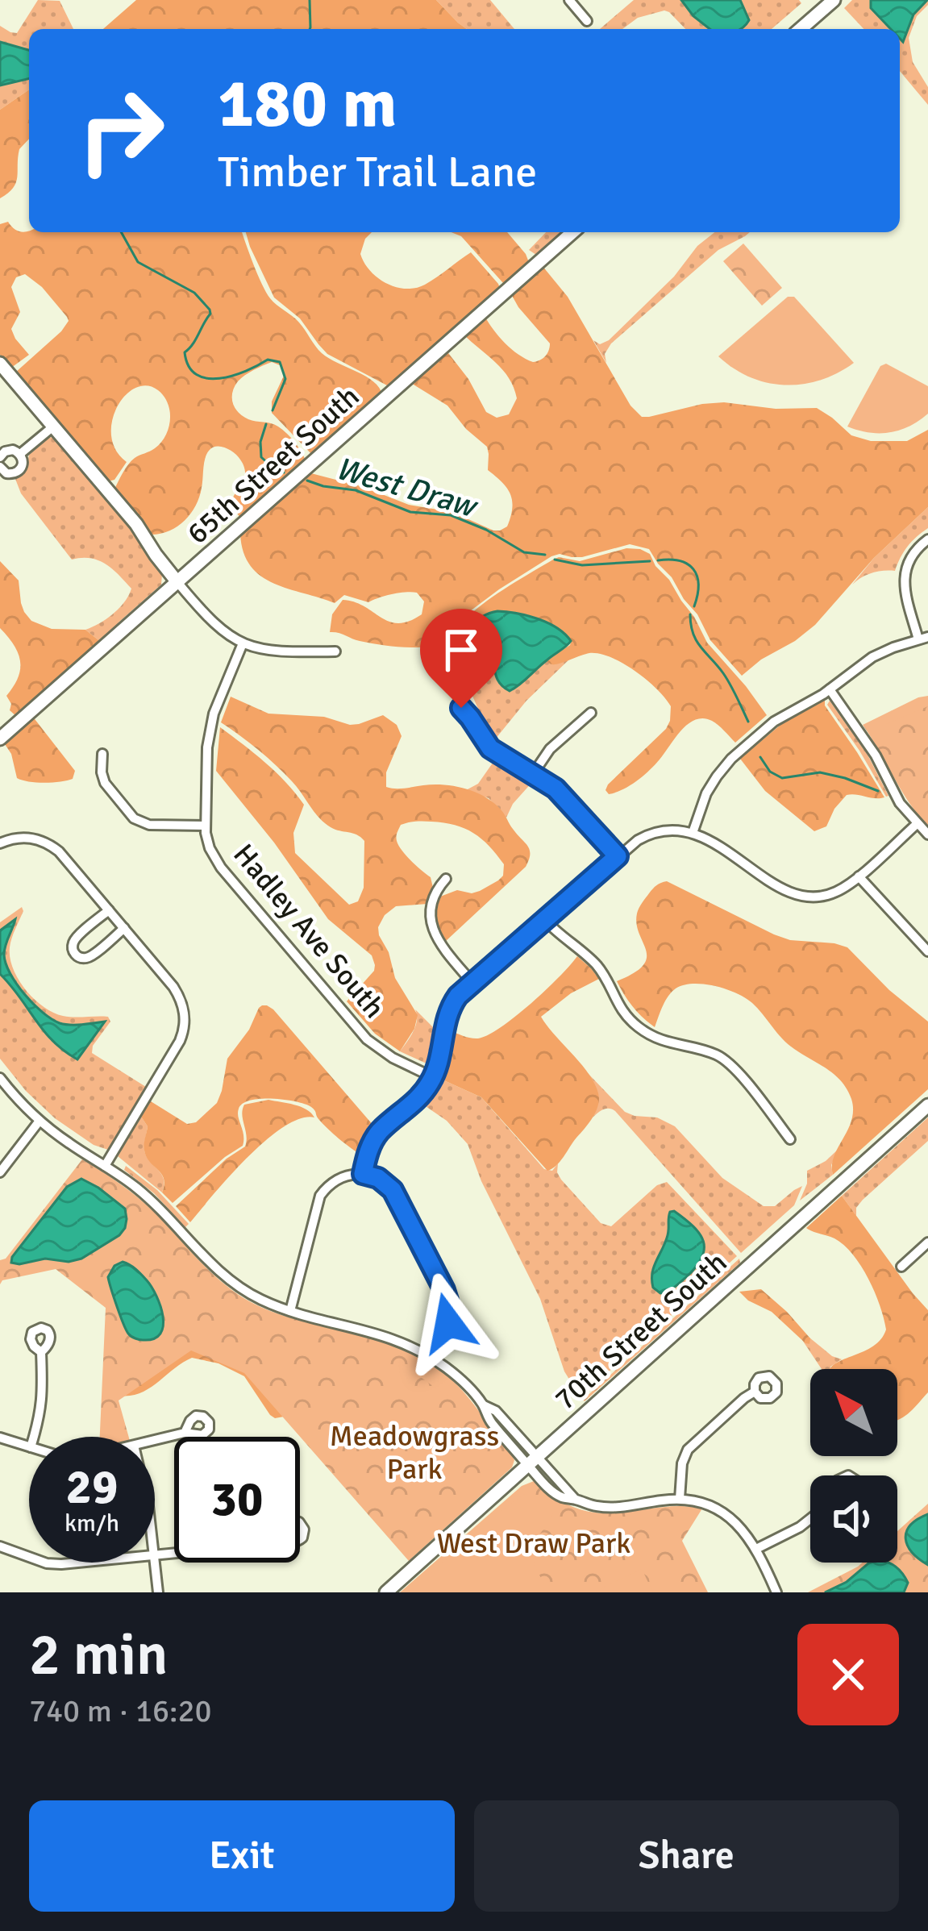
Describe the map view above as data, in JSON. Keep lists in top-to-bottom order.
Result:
{
  "streets": {
    "street": ["65th Street South", "Hadley Ave South", "70th Street South"]
  },
  "water": ["West Draw"],
  "parks": ["Meadowgrass Park", "West Draw Park"],
  "north": "top left",
  "page": {
    "turn": ["180 m", "Timber Trail Lane"],
    "speed": "29 km/h",
    "limit": "30",
    "heading": ["2 min", "740 m · 16:20"],
    "buttons": ["Exit", "Share"]
  }
}
